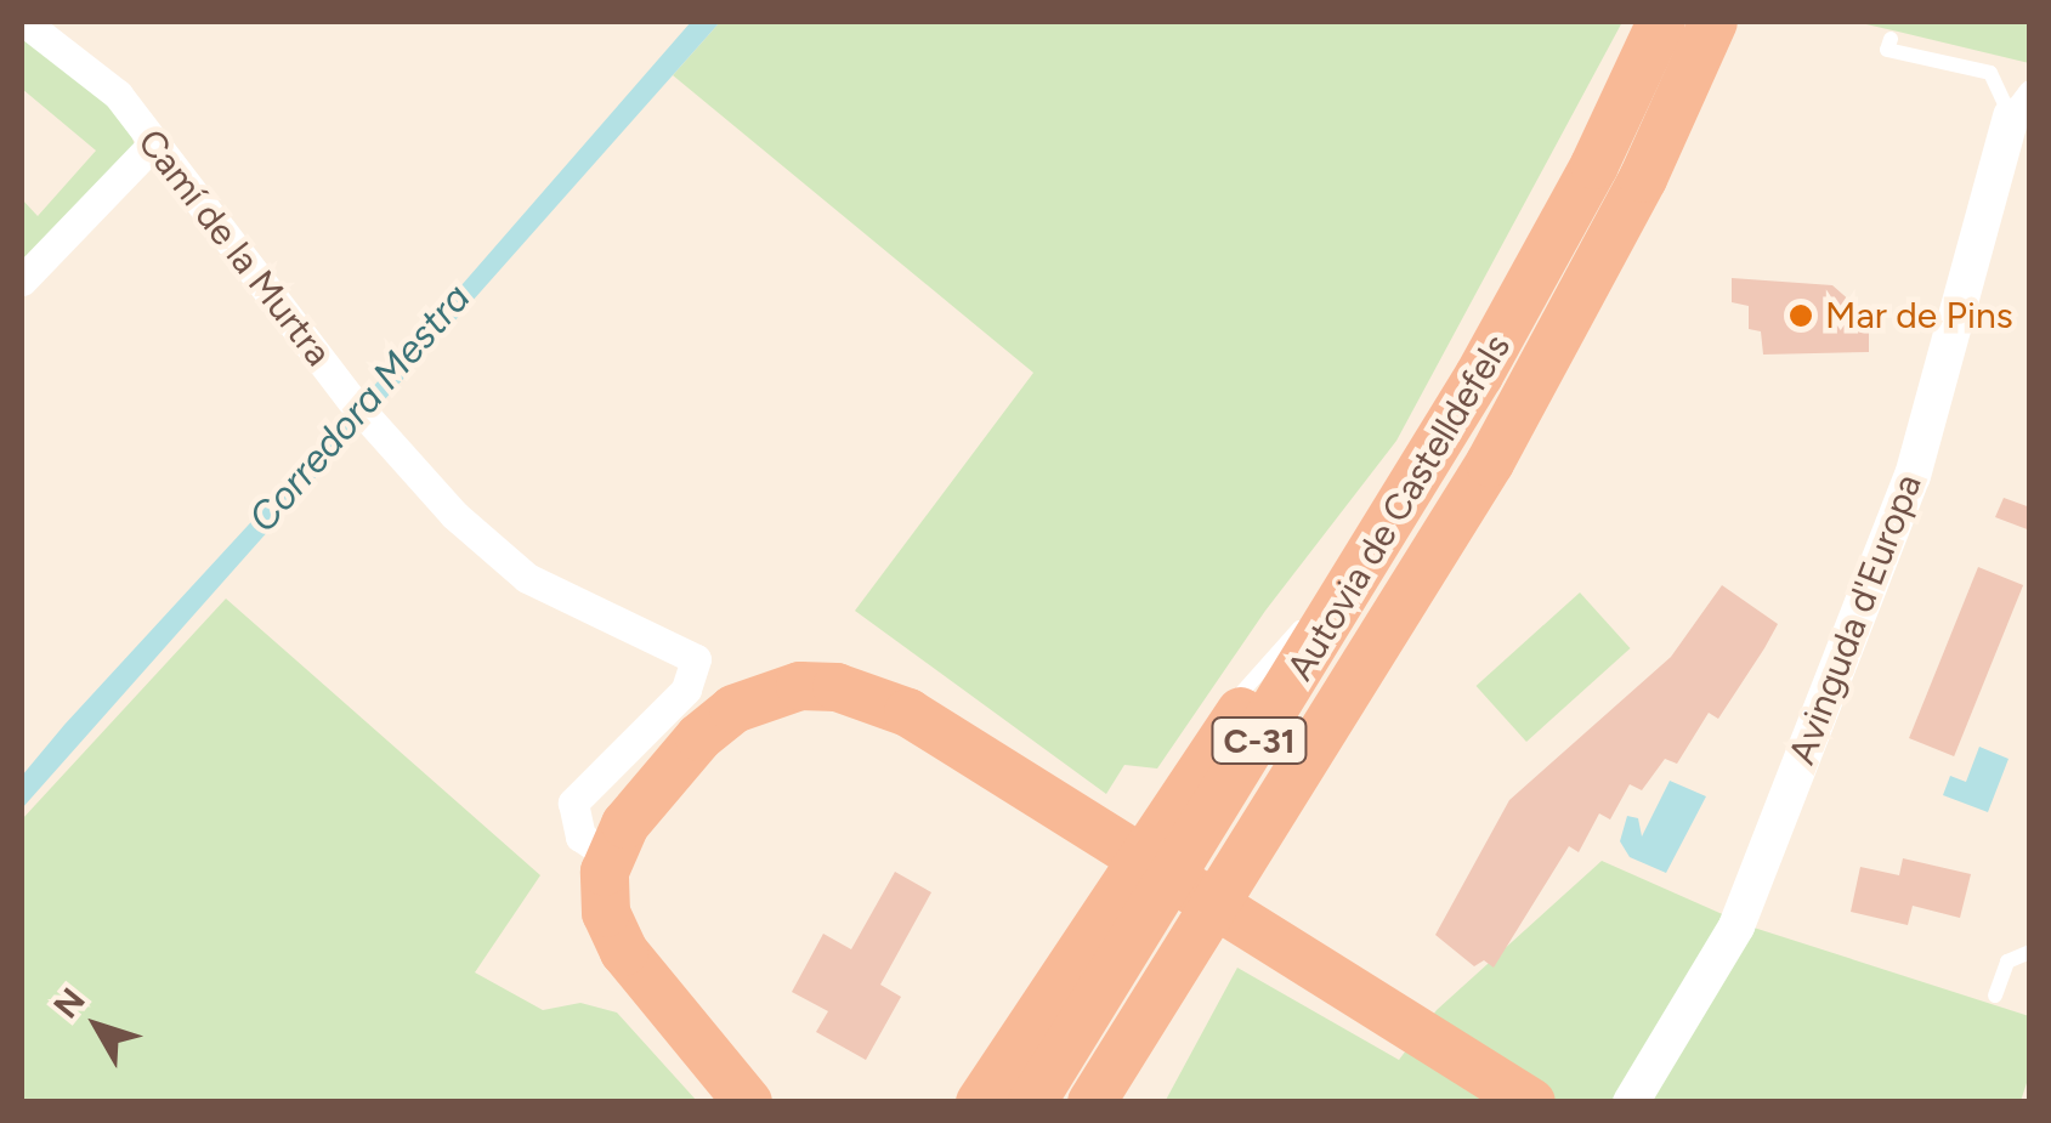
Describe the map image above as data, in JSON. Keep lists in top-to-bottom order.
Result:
{
  "streets": {
    "highway": ["Autovia de Castelldefels", "C-31"],
    "street": ["Camí de la Murtra", "Avinguda d'Europa"]
  },
  "water": ["Corredora Mestra"],
  "places": ["Mar de Pins"],
  "north": "top left"
}
